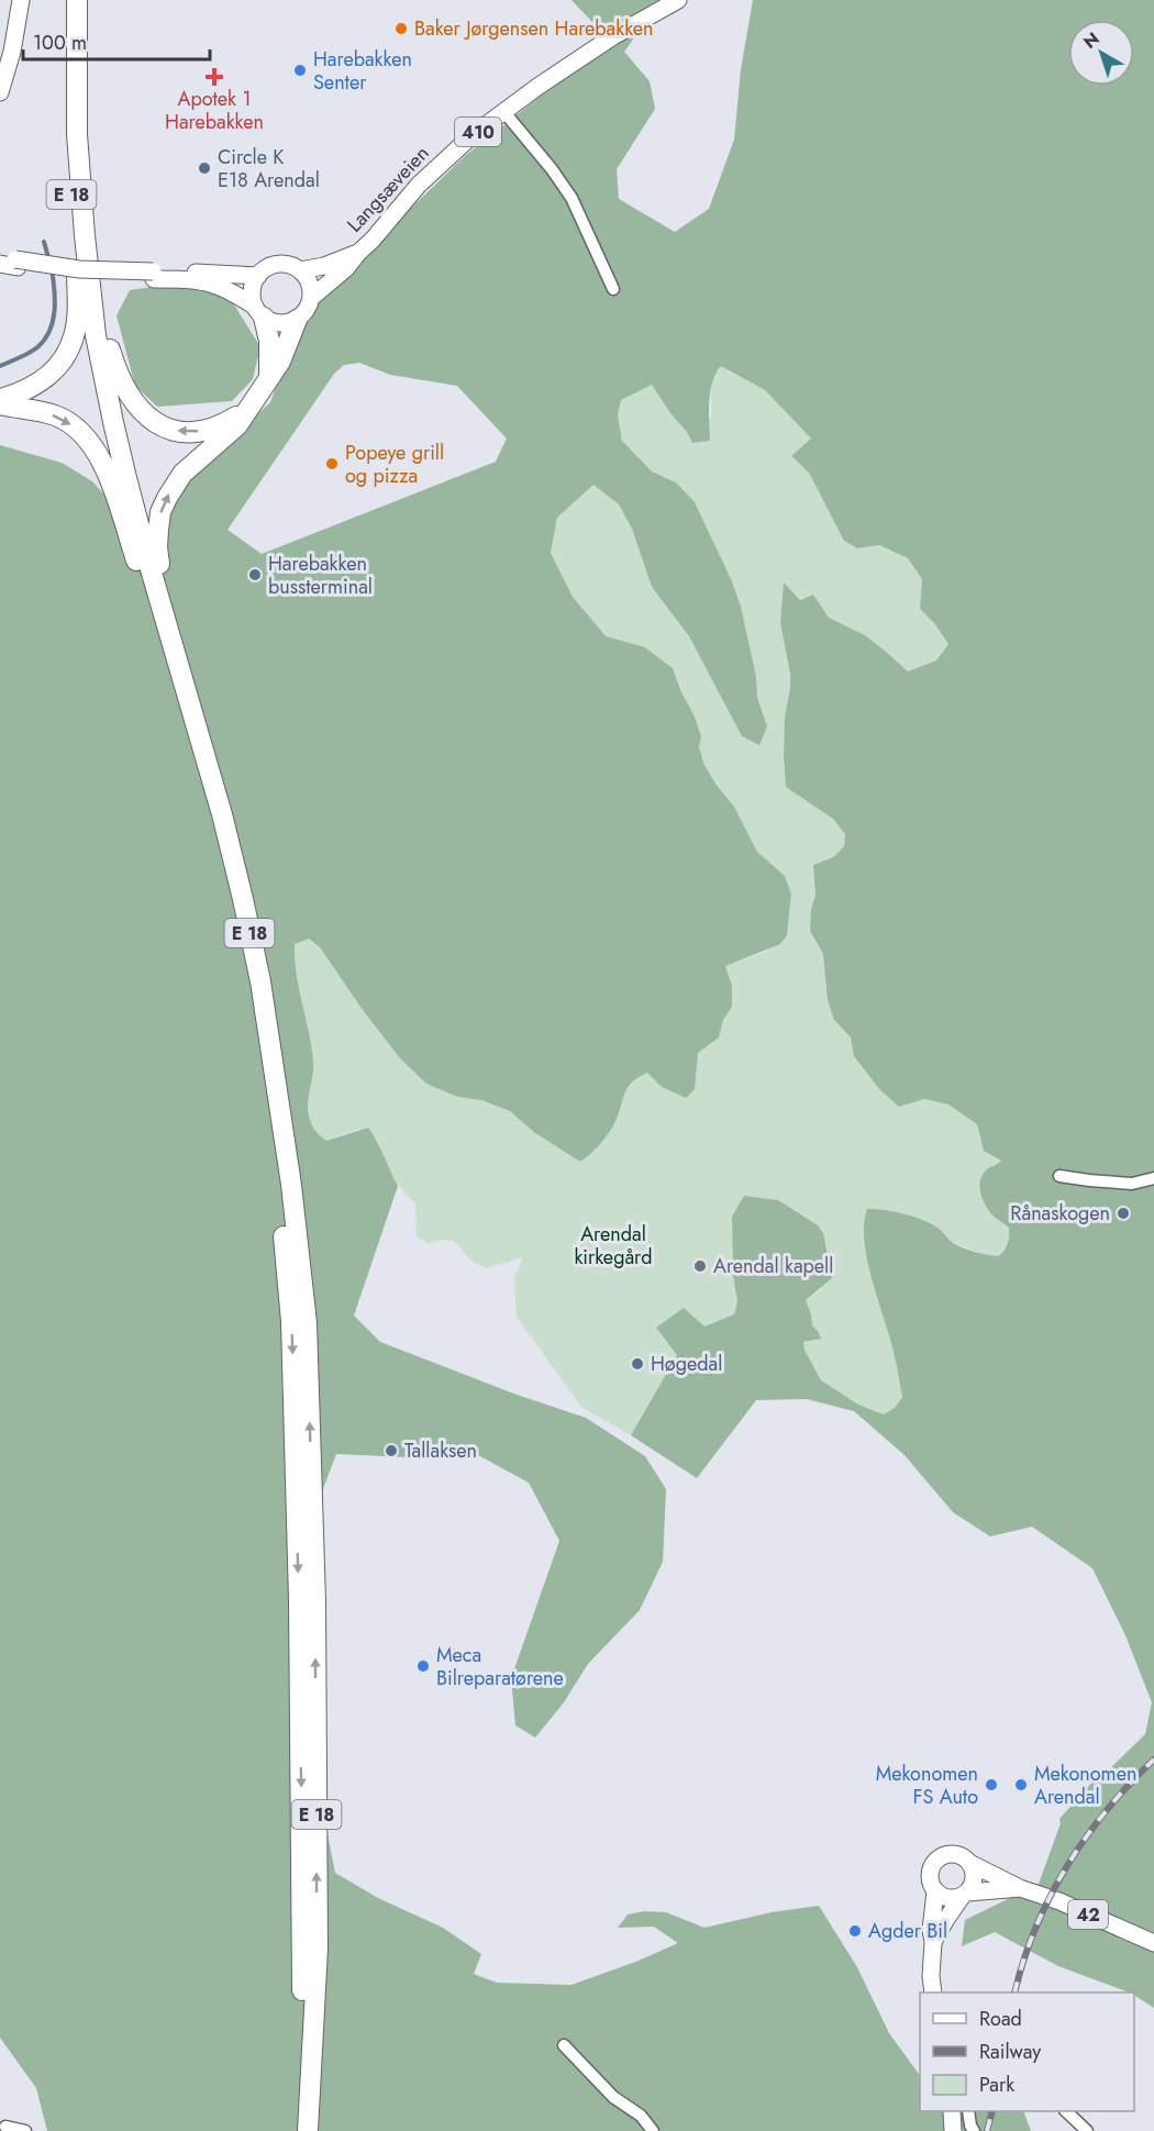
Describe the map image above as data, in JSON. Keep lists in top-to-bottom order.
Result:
{
  "streets": {
    "highway": ["E 18"],
    "main road": ["410", "Langsæveien", "42"]
  },
  "crossings": [
    ["410", "Langsæveien"],
    ["410", "E 18"],
    ["Langsæveien", "E 18"]
  ],
  "parks": ["Arendal kirkegård"],
  "places": {
    "other": [
      "Baker Jørgensen Harebakken",
      "Harebakken Senter",
      "Circle K E18 Arendal",
      "Popeye grill og pizza",
      "Harebakken bussterminal",
      "Rånaskogen",
      "Arendal kapell",
      "Høgedal",
      "Tallaksen",
      "Meca Bilreparatørene",
      "Mekonomen FS Auto",
      "Mekonomen Arendal",
      "Agder Bil"
    ],
    "health": ["Apotek 1 Harebakken"]
  },
  "legend": ["Road", "Railway", "Park"],
  "scale_bar": "100 m",
  "north": "top left"
}
